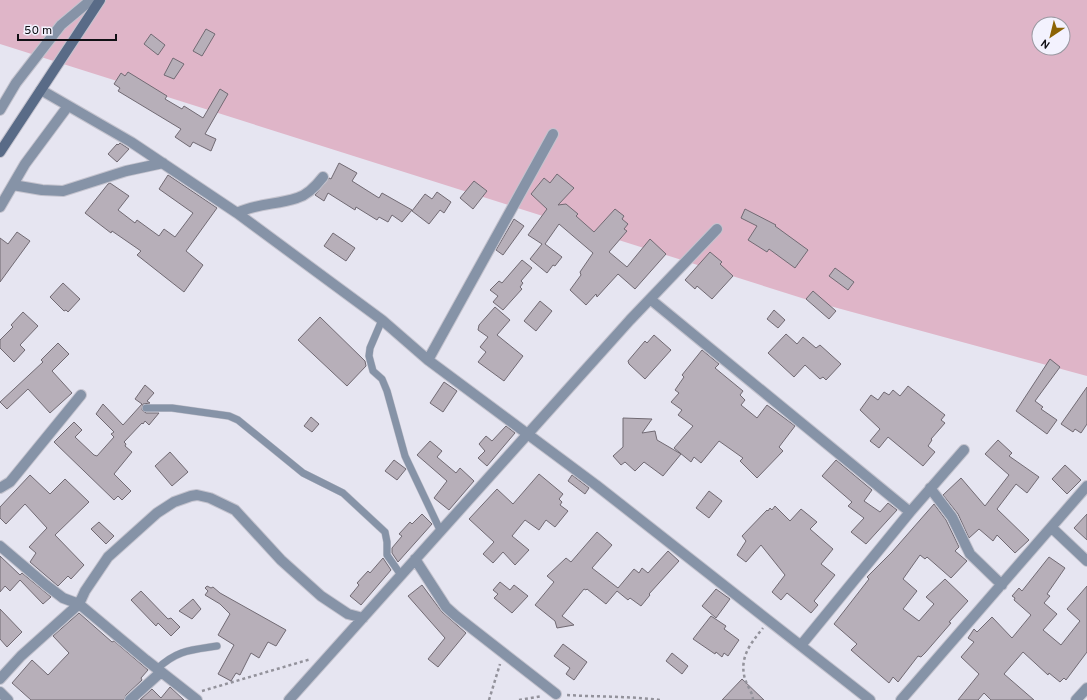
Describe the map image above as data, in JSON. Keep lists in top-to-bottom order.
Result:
{
  "scale_bar": "50 m",
  "north": "bottom left"
}
